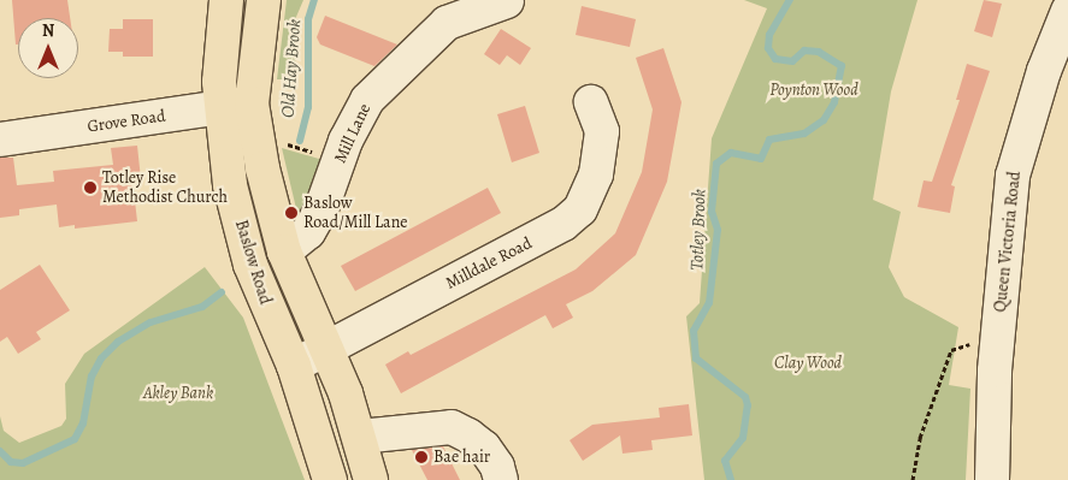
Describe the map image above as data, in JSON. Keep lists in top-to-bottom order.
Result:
{
  "streets": {
    "main road": ["Baslow Road"],
    "street": [
      "Grove Road",
      "Mill Lane",
      "Queen Victoria Road",
      "Milldale Road"
    ]
  },
  "crossings": [
    ["Grove Road", "Baslow Road"],
    ["Baslow Road", "Milldale Road"]
  ],
  "water": ["Old Hay Brook", "Totley Brook"],
  "parks": ["Poynton Wood", "Clay Wood", "Akley Bank"],
  "places": ["Totley Rise Methodist Church", "Baslow Road/Mill Lane", "Bae hair"],
  "north": "top"
}
